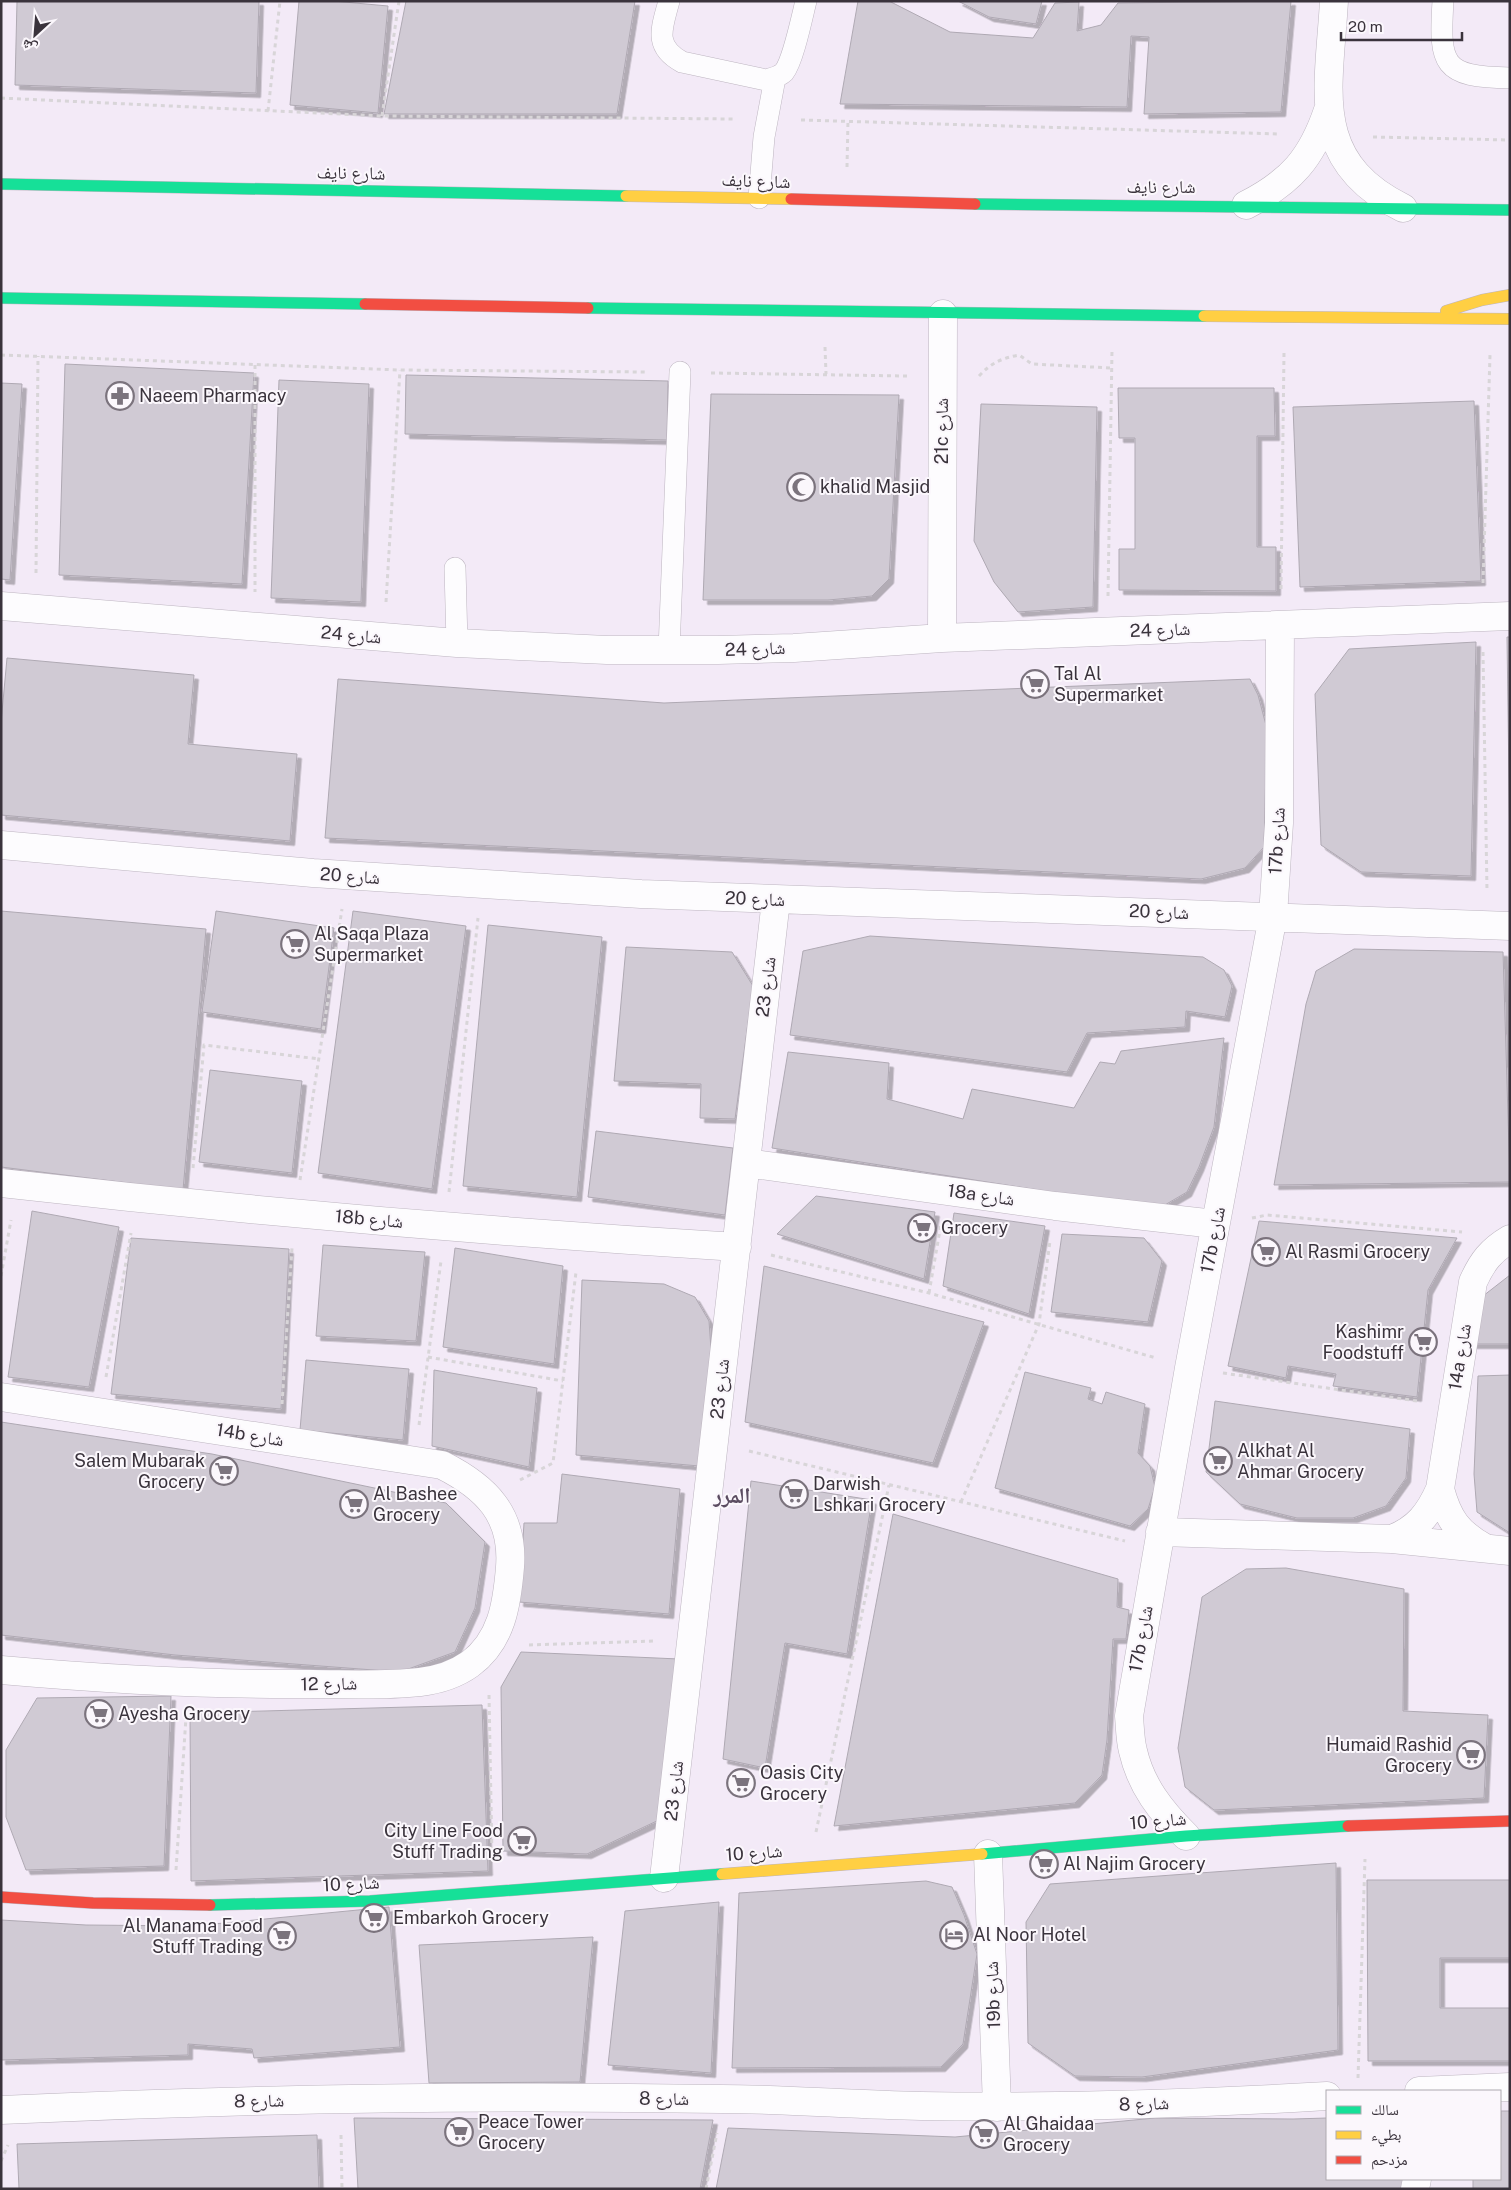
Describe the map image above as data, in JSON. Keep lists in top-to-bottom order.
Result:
{
  "streets": {
    "main road": ["شارع نايف", "شارع 10"],
    "street": [
      "21c شارع",
      "شارع 24",
      "17b شارع",
      "شارع 20",
      "شارع 23",
      "18a شارع",
      "18b شارع",
      "14a شارع",
      "14b شارع",
      "شارع 12",
      "19b شارع",
      "شارع 8"
    ]
  },
  "crossings": [
    ["21c شارع", "شارع 24"],
    ["شارع 24", "17b شارع"],
    ["17b شارع", "شارع 20"],
    ["17b شارع", "18a شارع"],
    ["17b شارع", "14a شارع"],
    ["17b شارع", "شارع 10"],
    ["شارع 20", "شارع 23"],
    ["شارع 23", "18a شارع"],
    ["شارع 23", "18b شارع"],
    ["شارع 23", "شارع 10"],
    ["14b شارع", "شارع 12"],
    ["شارع 10", "19b شارع"],
    ["19b شارع", "شارع 8"]
  ],
  "districts": ["المرر"],
  "places": {
    "pharmacy": ["Naeem Pharmacy"],
    "mosque": ["khalid Masjid"],
    "supermarket": [
      "Tal Al Supermarket",
      "Al Saqa Plaza Supermarket",
      "Grocery",
      "Al Rasmi Grocery",
      "Kashimr Foodstuff",
      "Alkhat Al Ahmar Grocery",
      "Salem Mubarak Grocery",
      "Darwish Lshkari Grocery",
      "Al Bashee Grocery",
      "Ayesha Grocery",
      "Humaid Rashid Grocery",
      "Oasis City Grocery",
      "City Line Food Stuff Trading",
      "Al Najim Grocery",
      "Embarkoh Grocery",
      "Al Manama Food Stuff Trading",
      "Peace Tower Grocery",
      "Al Ghaidaa Grocery"
    ],
    "hotel": ["Al Noor Hotel"]
  },
  "legend": ["سالك", "بطيء", "مزدحم"],
  "scale_bar": "20 m",
  "north": "bottom left"
}
